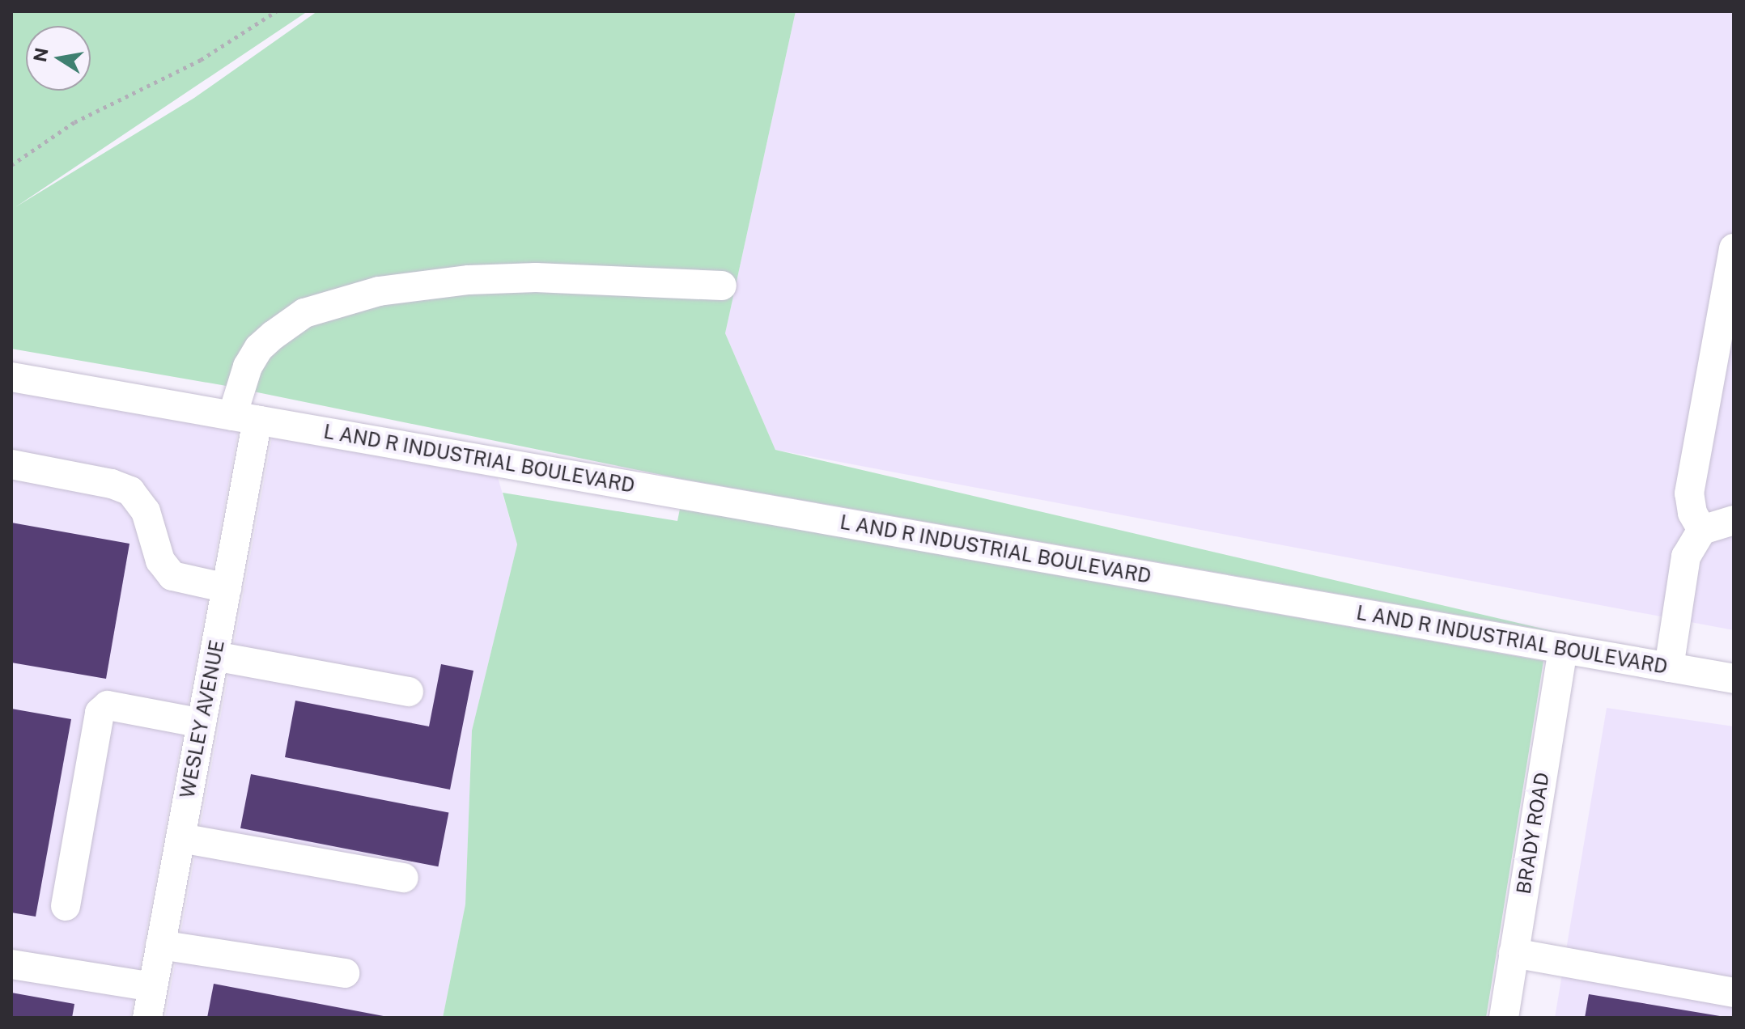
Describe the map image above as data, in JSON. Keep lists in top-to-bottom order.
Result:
{
  "streets": {
    "street": ["L AND R INDUSTRIAL BOULEVARD", "WESLEY AVENUE", "BRADY ROAD"]
  },
  "crossings": [
    ["L AND R INDUSTRIAL BOULEVARD", "WESLEY AVENUE"],
    ["L AND R INDUSTRIAL BOULEVARD", "BRADY ROAD"]
  ],
  "north": "left"
}
